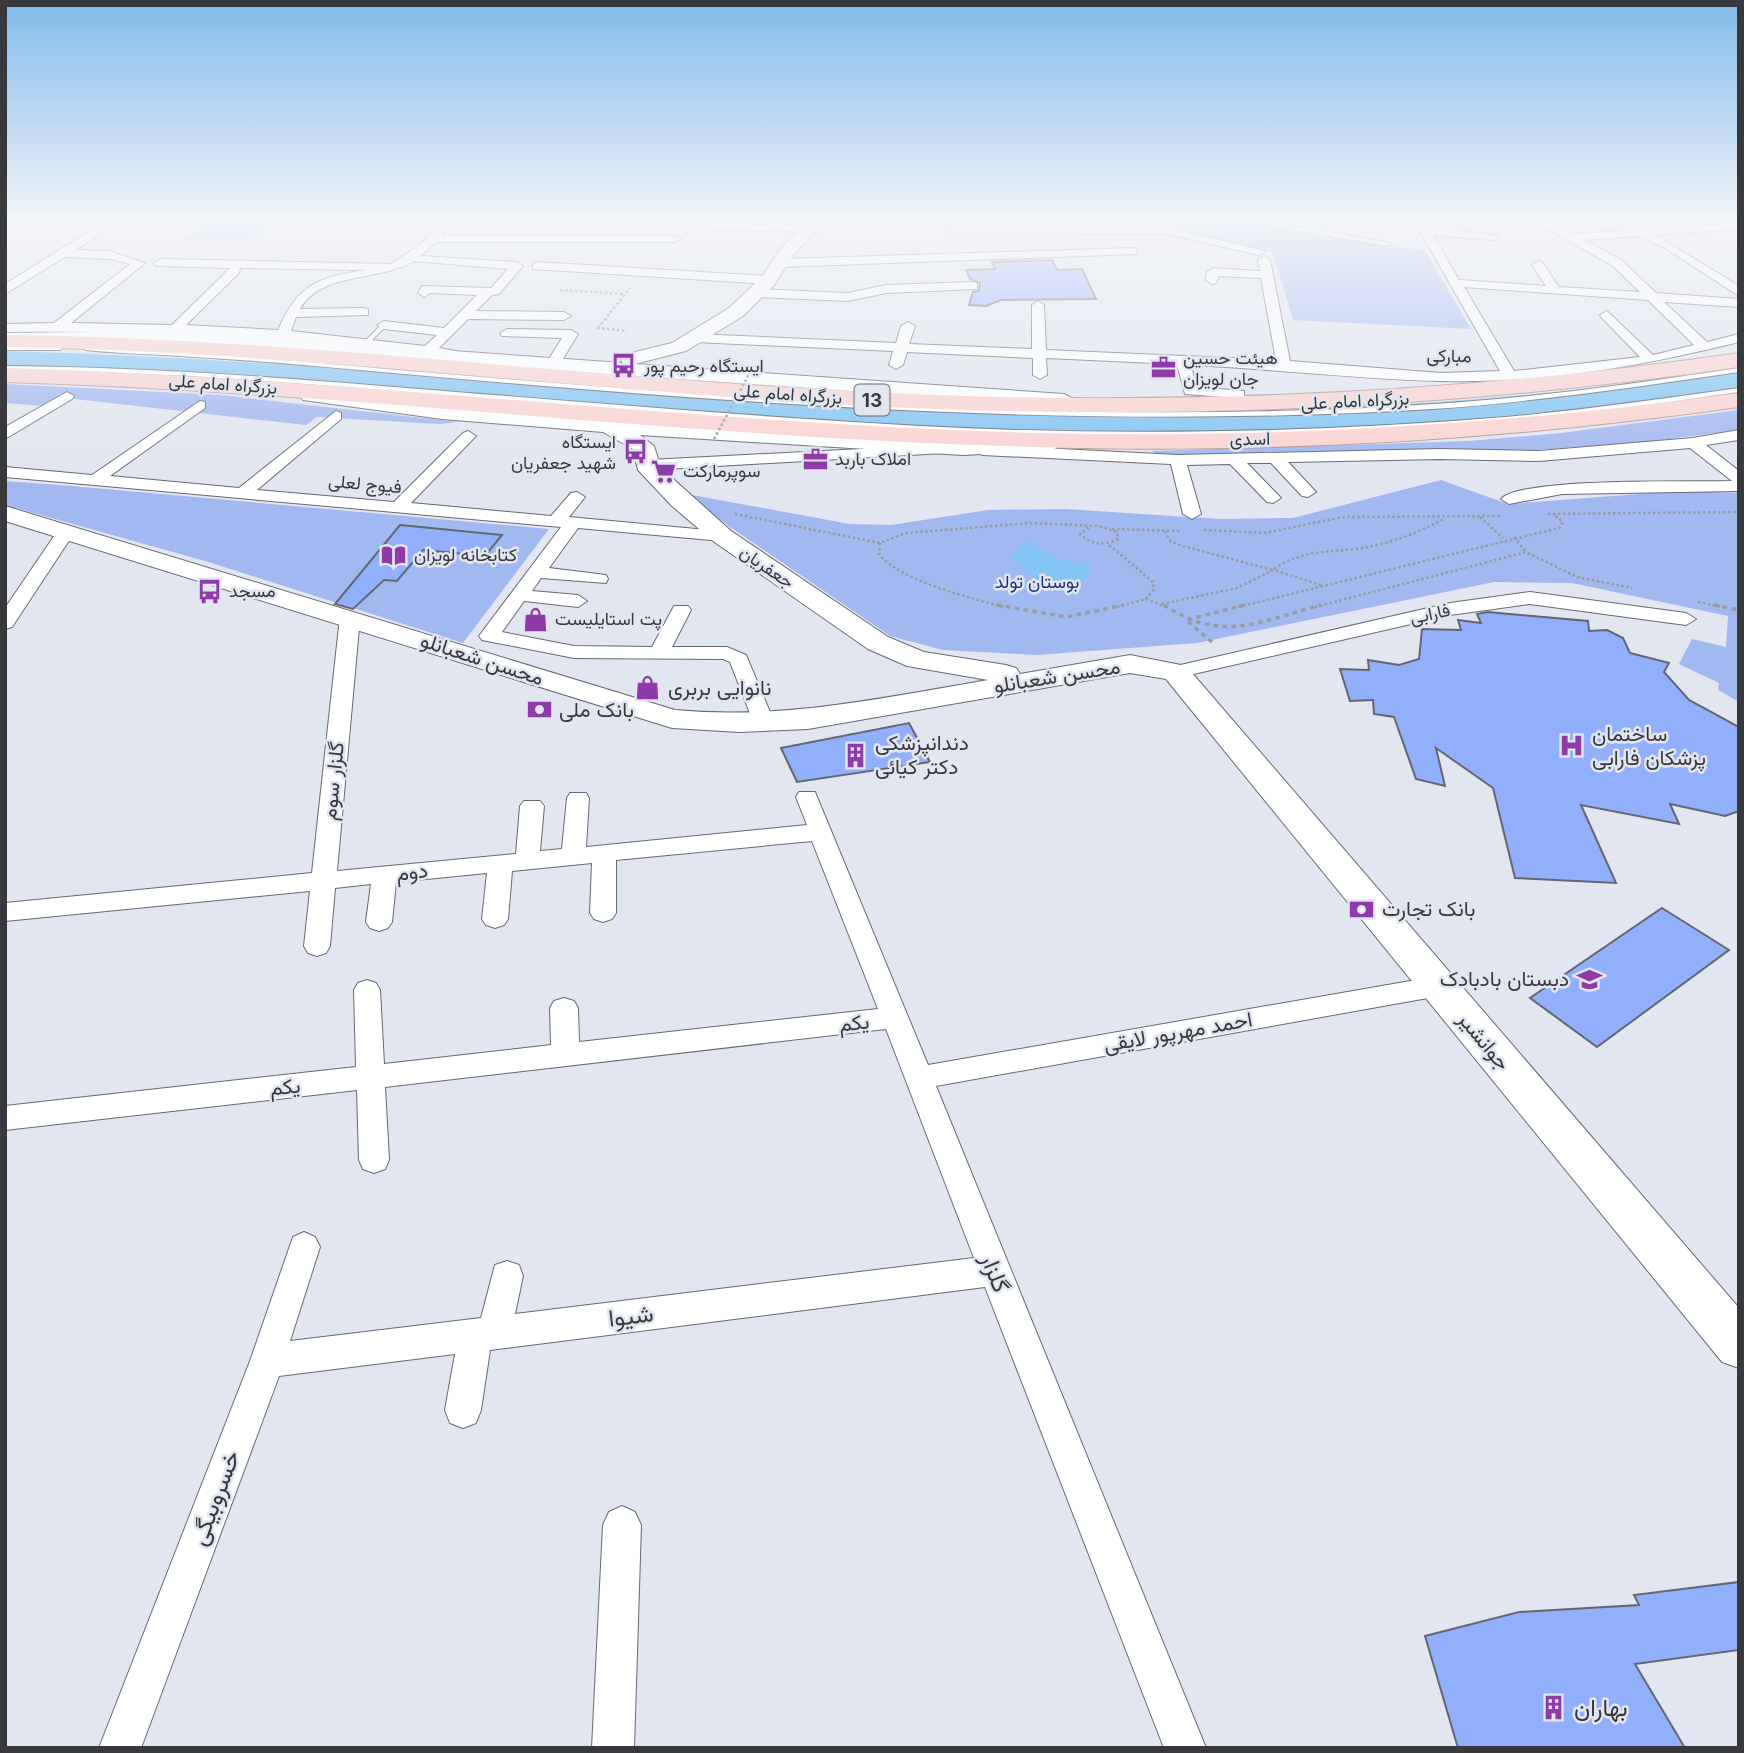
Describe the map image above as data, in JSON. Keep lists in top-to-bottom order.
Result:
{
  "streets": {
    "highway": ["بزرگراه امام علی", "13"],
    "main road": ["جعفریان", "محسن شعبانلو", "جوانشیر"],
    "street": [
      "مبارکی",
      "اسدی",
      "فیوج لعلی",
      "فارابی",
      "گلزار سوم",
      "دوم",
      "یکم",
      "احمد مهرپور لایقی",
      "گلزار",
      "شیوا",
      "خسروبیگی"
    ]
  },
  "crossings": [
    ["اسدی", "جعفریان"],
    ["فیوج لعلی", "جعفریان"],
    ["فارابی", "محسن شعبانلو"],
    ["فارابی", "جوانشیر"],
    ["محسن شعبانلو", "گلزار سوم"],
    ["محسن شعبانلو", "جوانشیر"],
    ["گلزار سوم", "دوم"],
    ["دوم", "گلزار"],
    ["یکم", "گلزار"],
    ["احمد مهرپور لایقی", "جوانشیر"],
    ["احمد مهرپور لایقی", "گلزار"],
    ["گلزار", "شیوا"],
    ["شیوا", "خسروبیگی"]
  ],
  "parks": ["بوستان تولد"],
  "places": {
    "bus stop": ["ایستگاه رحیم پور", "ایستگاه شهید جعفریان", "مسجد"],
    "office": ["هیئت حسین جان لویزان", "املاک باربد"],
    "supermarket": ["سوپرمارکت"],
    "library": ["کتابخانه لویزان"],
    "shop": ["پت استایلیست", "نانوایی بربری"],
    "bank": ["بانک ملی", "بانک تجارت"],
    "hospital": ["ساختمان پزشکان فارابی"],
    "building": ["دندانپزشکی دکتر کیائی", "بهاران"],
    "school or university": ["دبستان بادبادک"]
  }
}
